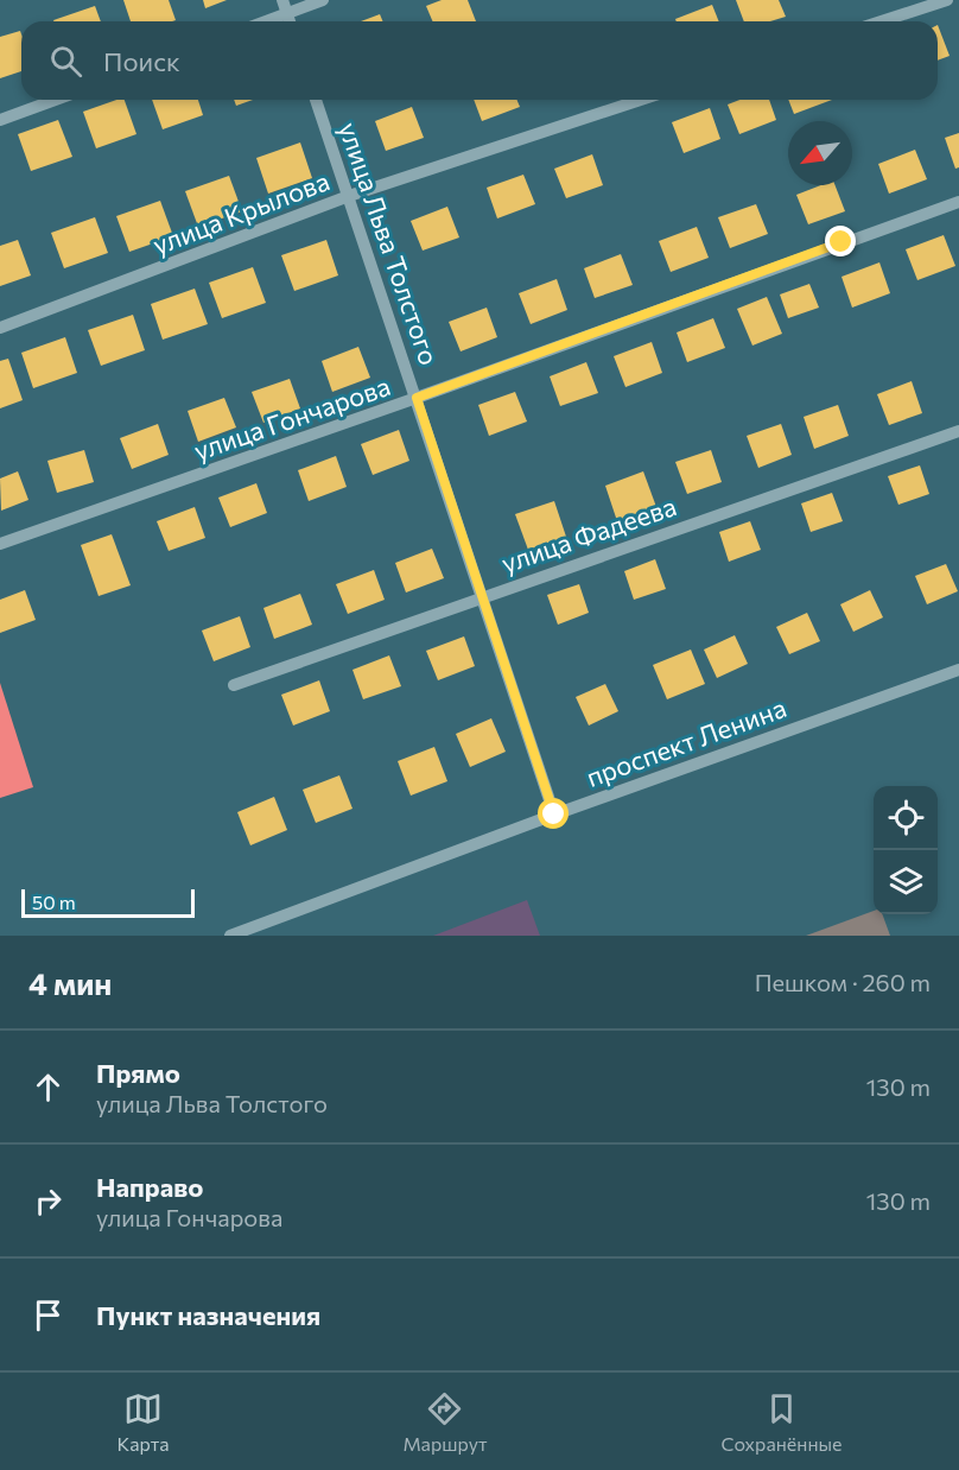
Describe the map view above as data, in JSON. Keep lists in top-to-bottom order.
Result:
{
  "streets": {
    "street": [
      "улица Крылова",
      "улица Льва Толстого",
      "улица Гончарова",
      "улица Фадеева",
      "проспект Ленина"
    ]
  },
  "crossings": [
    ["улица Крылова", "улица Льва Толстого"],
    ["улица Льва Толстого", "улица Гончарова"],
    ["улица Льва Толстого", "улица Фадеева"],
    ["улица Льва Толстого", "проспект Ленина"]
  ],
  "scale_bar": "50 m",
  "north": "bottom left",
  "page": {
    "search": "Поиск",
    "scale": "50 m",
    "heading": ["4 мин", "Пешком · 260 m"],
    "list": [
      ["Прямо", "улица Льва Толстого", "130 m"],
      ["Направо", "улица Гончарова", "130 m"],
      "Пункт назначения"
    ],
    "nav": ["Карта", "Маршрут", "Сохранённые"]
  }
}
